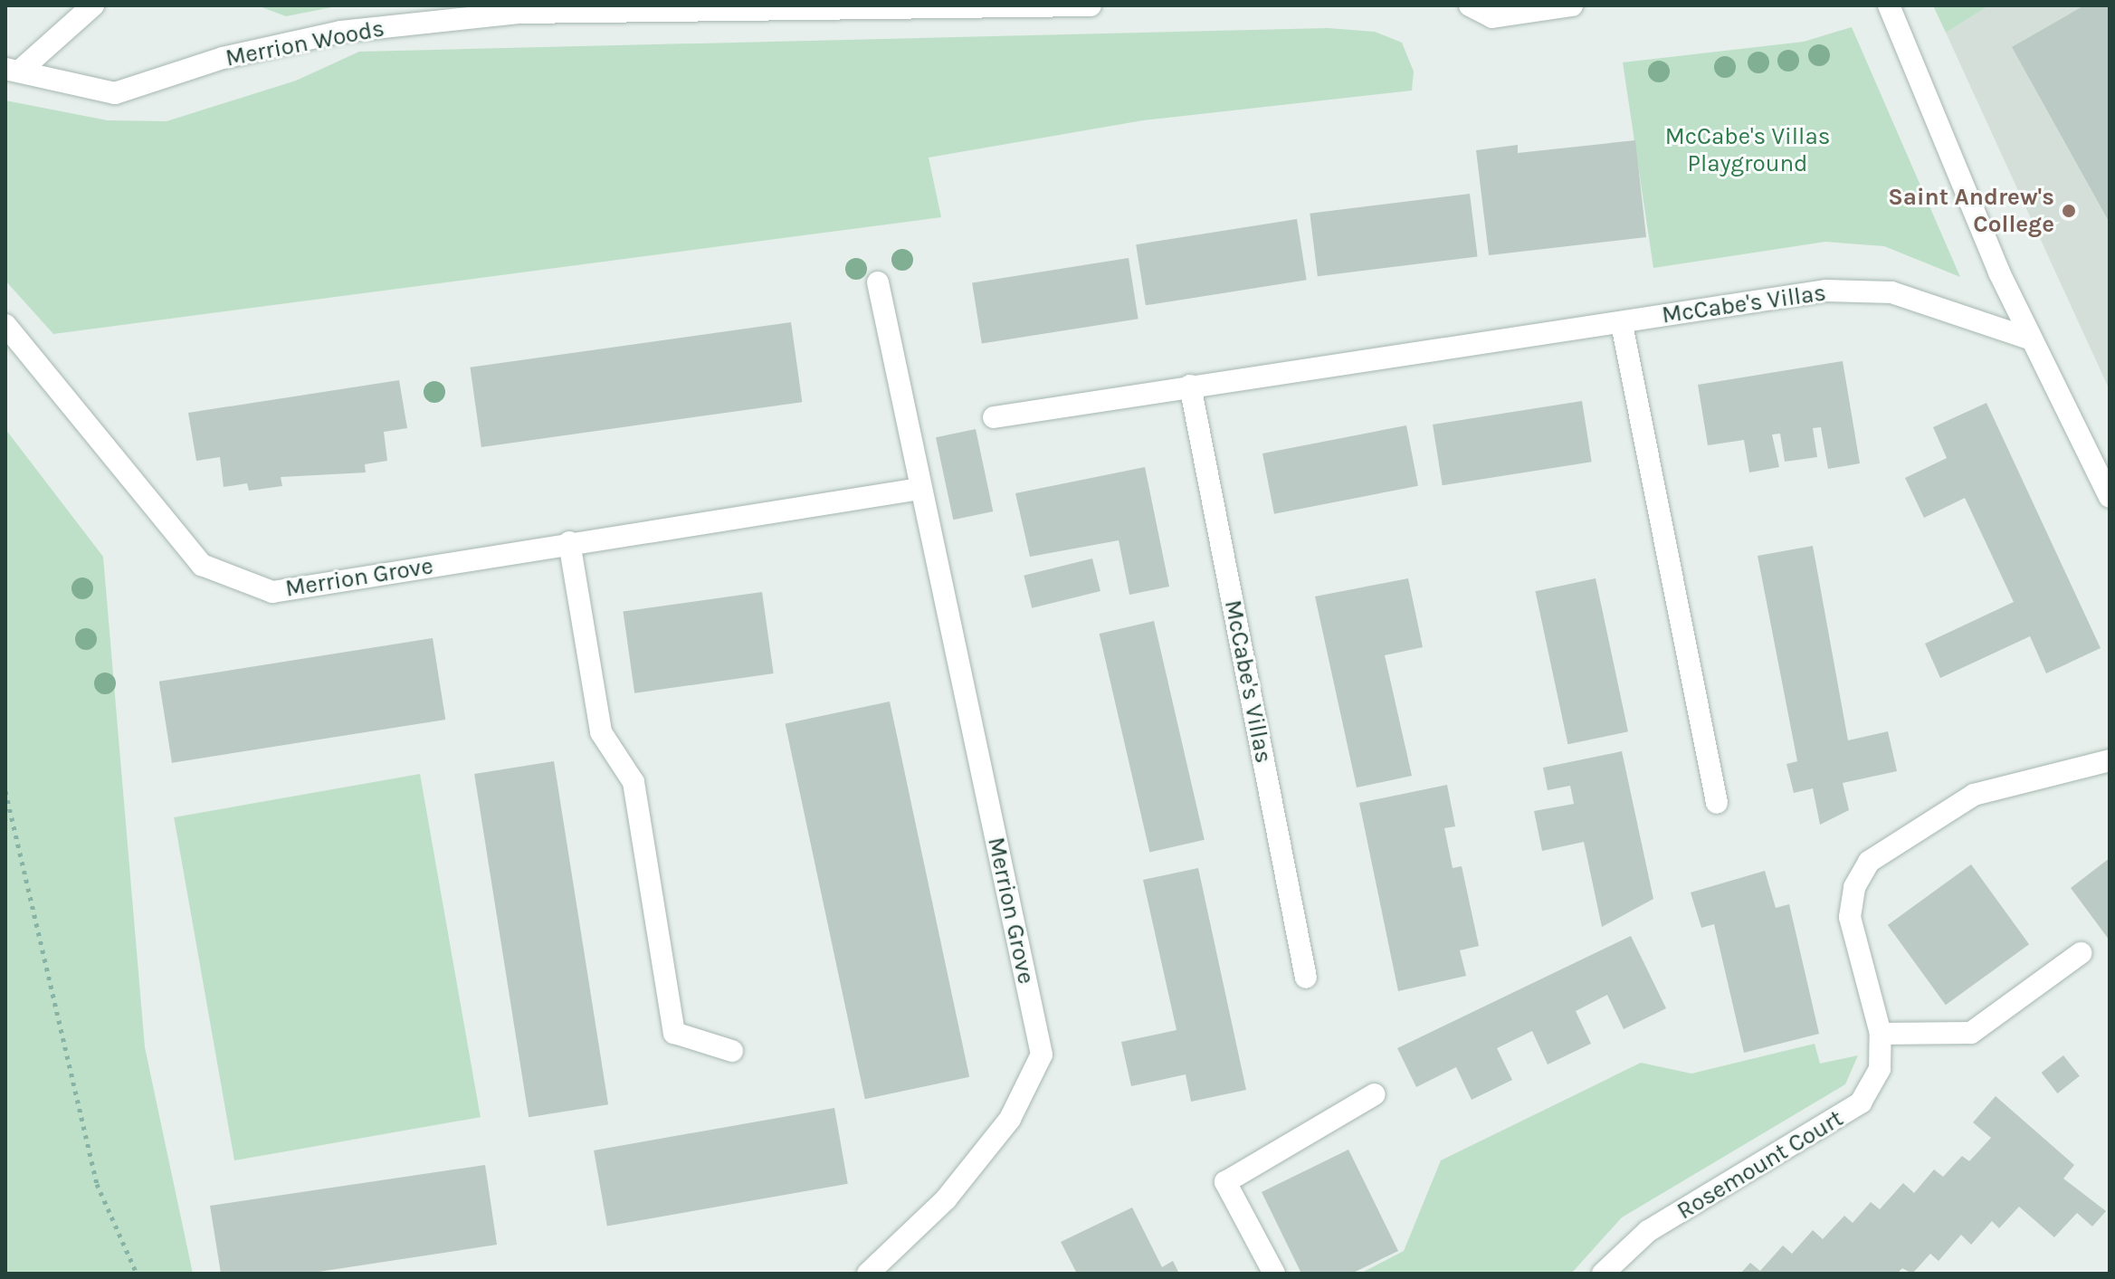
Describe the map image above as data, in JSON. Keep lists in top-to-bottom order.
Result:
{
  "streets": {
    "street": [
      "Merrion Woods",
      "McCabe's Villas",
      "Merrion Grove",
      "Rosemount Court"
    ]
  },
  "parks": ["McCabe's Villas Playground"],
  "places": ["Saint Andrew's College"]
}
